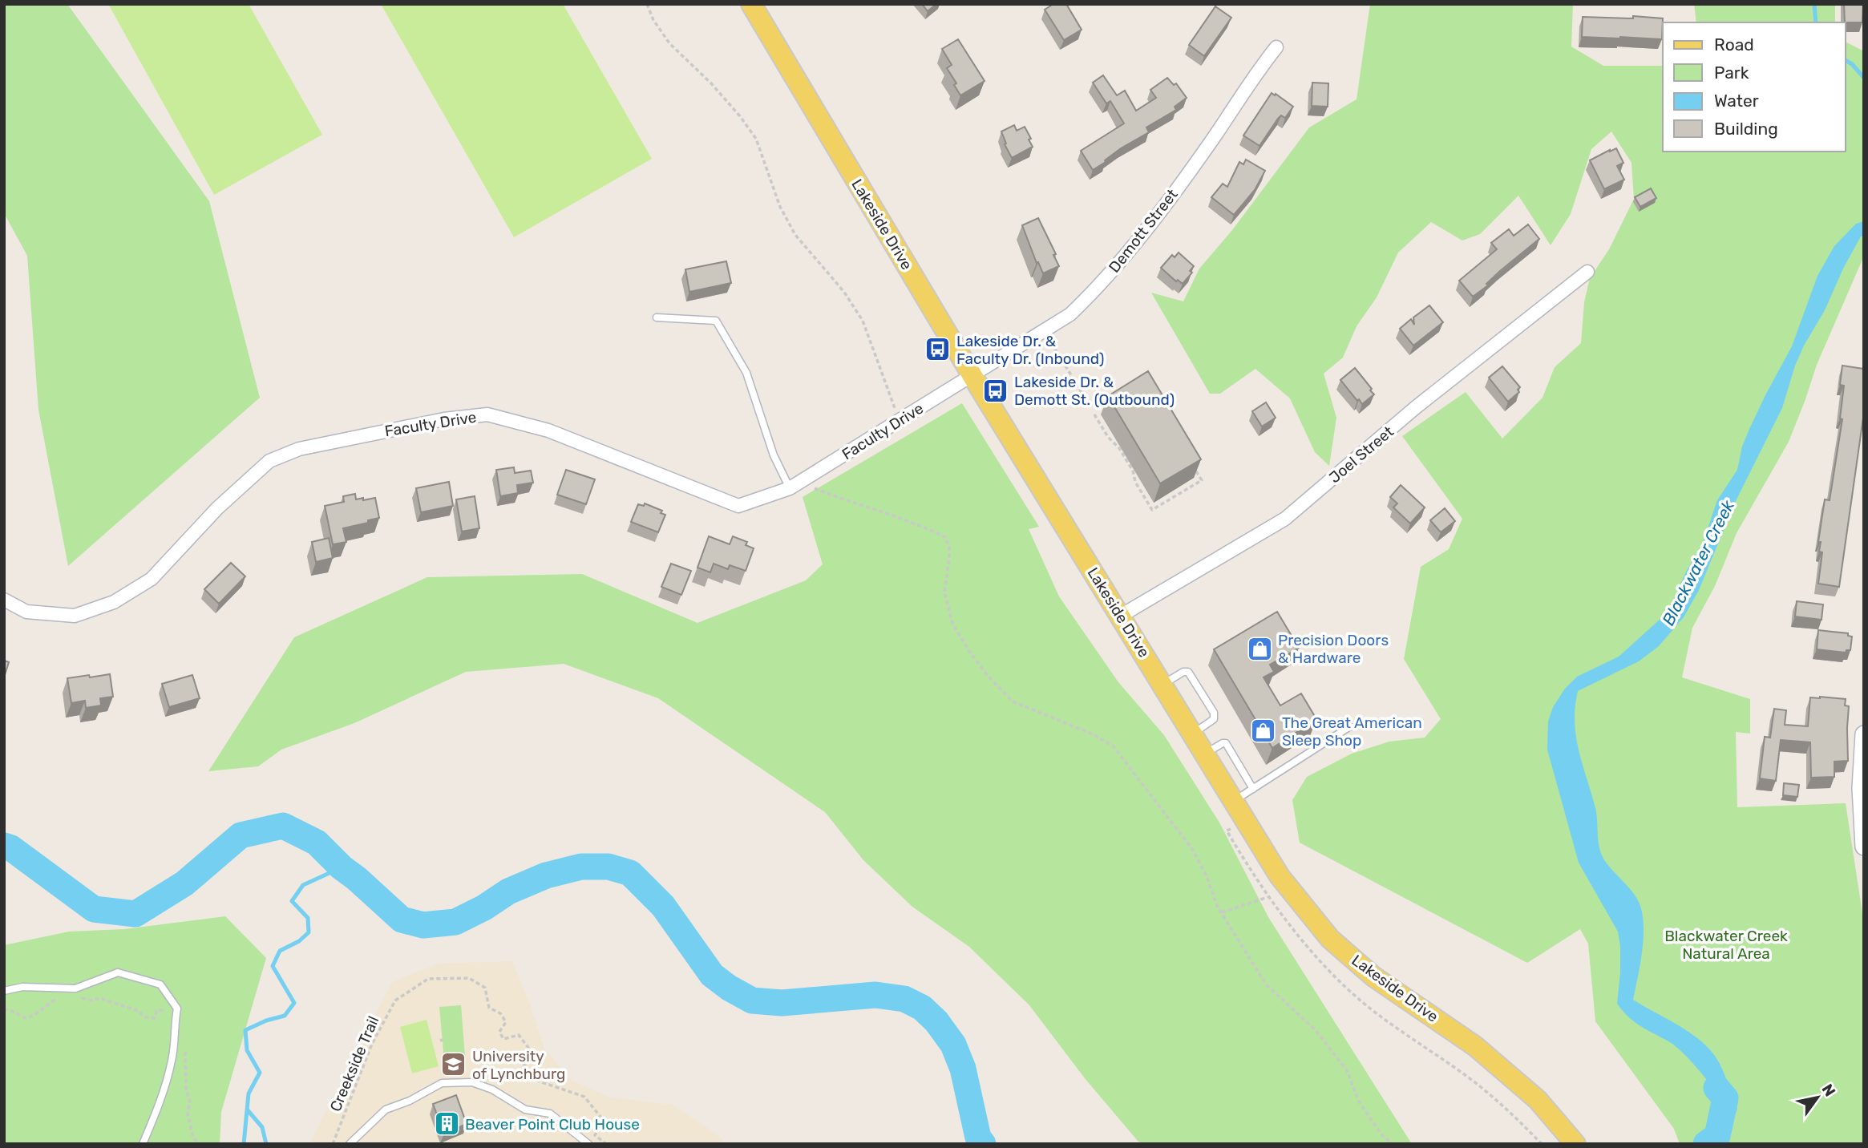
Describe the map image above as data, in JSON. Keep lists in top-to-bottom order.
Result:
{
  "streets": {
    "main road": ["Lakeside Drive"],
    "street": ["Demott Street", "Faculty Drive", "Joel Street"],
    "path": ["Creekside Trail"]
  },
  "crossings": [
    ["Lakeside Drive", "Demott Street"],
    ["Lakeside Drive", "Faculty Drive"],
    ["Lakeside Drive", "Joel Street"],
    ["Demott Street", "Faculty Drive"]
  ],
  "water": ["Blackwater Creek"],
  "parks": ["Blackwater Creek Natural Area"],
  "places": {
    "bus stop": ["Lakeside Dr. & Faculty Dr. (Inbound)", "Lakeside Dr. & Demott St. (Outbound)"],
    "shop": ["Precision Doors & Hardware", "The Great American Sleep Shop"],
    "school or university": ["University of Lynchburg"],
    "building": ["Beaver Point Club House"]
  },
  "legend": [
    "Road",
    "Park",
    "Water",
    "Building"
  ],
  "north": "top right"
}
